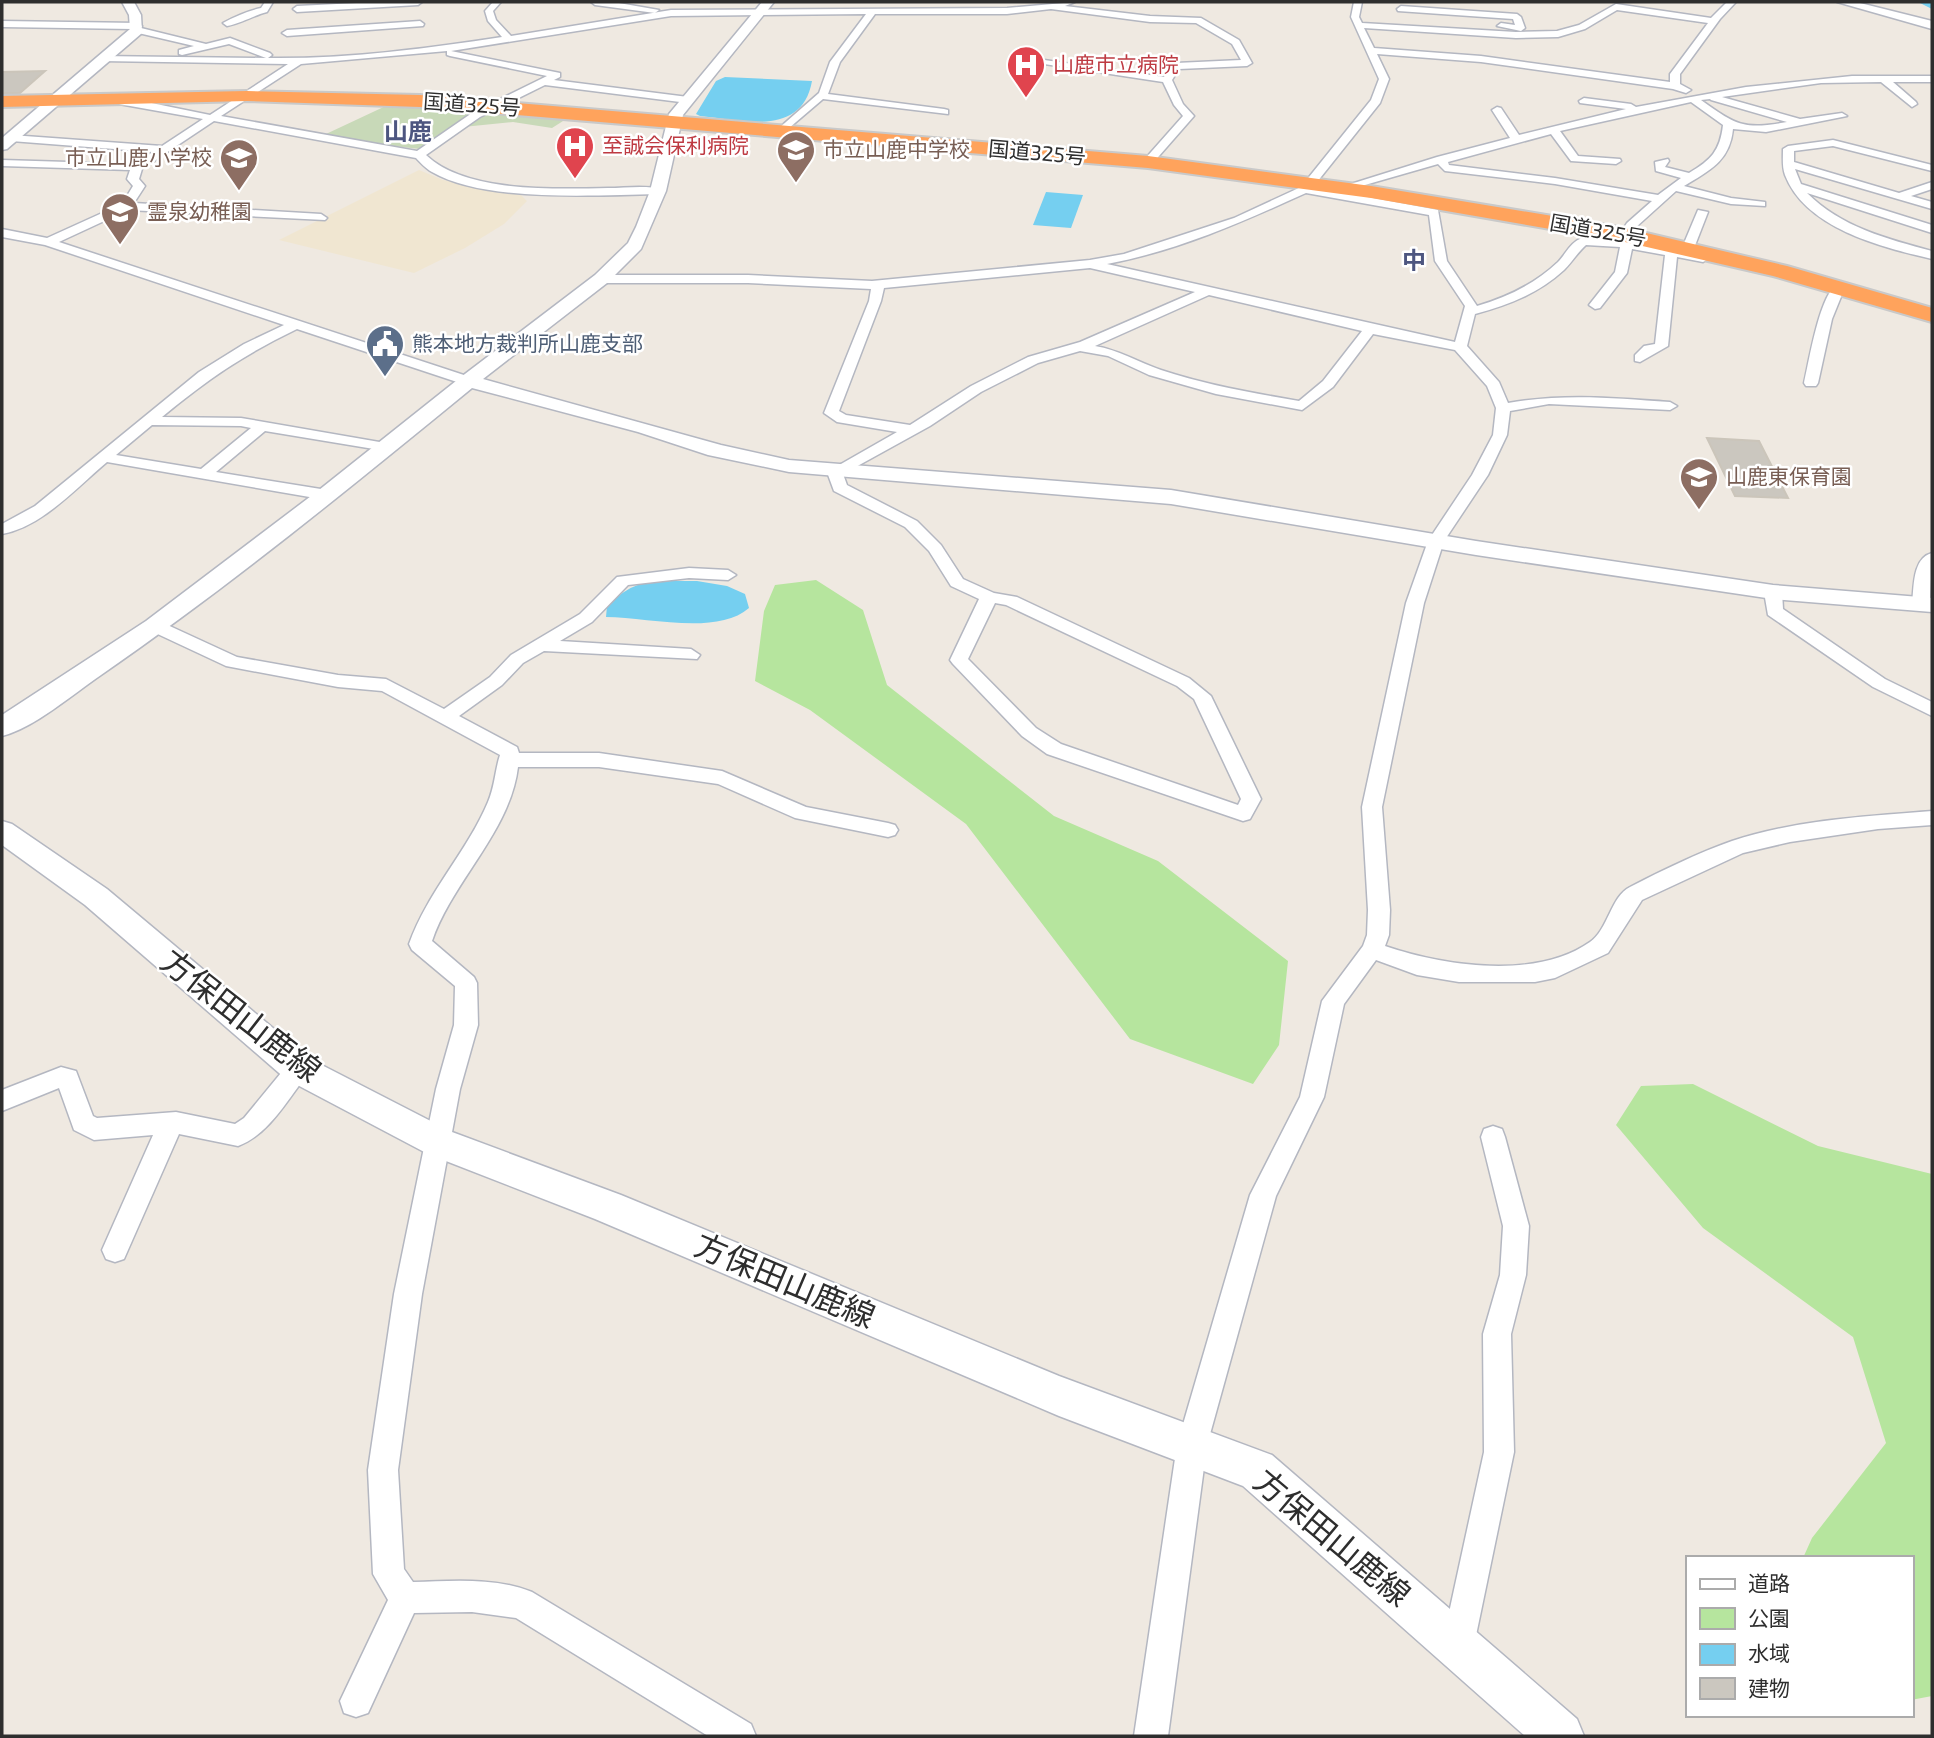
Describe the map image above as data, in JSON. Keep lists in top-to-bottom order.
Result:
{
  "streets": {
    "highway": ["国道325号"],
    "street": ["方保田山鹿線"]
  },
  "districts": ["山鹿", "中"],
  "places": {
    "hospital": ["山鹿市立病院", "至誠会保利病院"],
    "school or university": [
      "市立山鹿中学校",
      "市立山鹿小学校",
      "霊泉幼稚園",
      "山鹿東保育園"
    ],
    "public building": ["熊本地方裁判所山鹿支部"]
  },
  "legend": [
    "道路",
    "公園",
    "水域",
    "建物"
  ]
}
